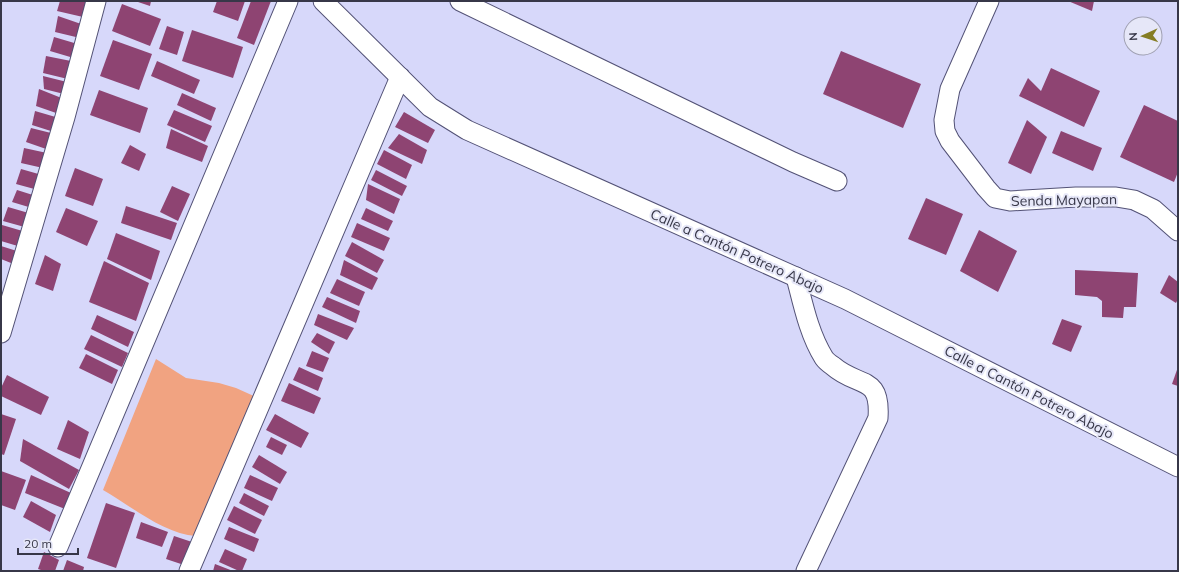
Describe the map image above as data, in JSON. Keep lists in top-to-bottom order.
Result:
{
  "streets": {
    "street": ["Senda Mayapan", "Calle a Cantón Potrero Abajo"]
  },
  "scale_bar": "20 m",
  "north": "left"
}
